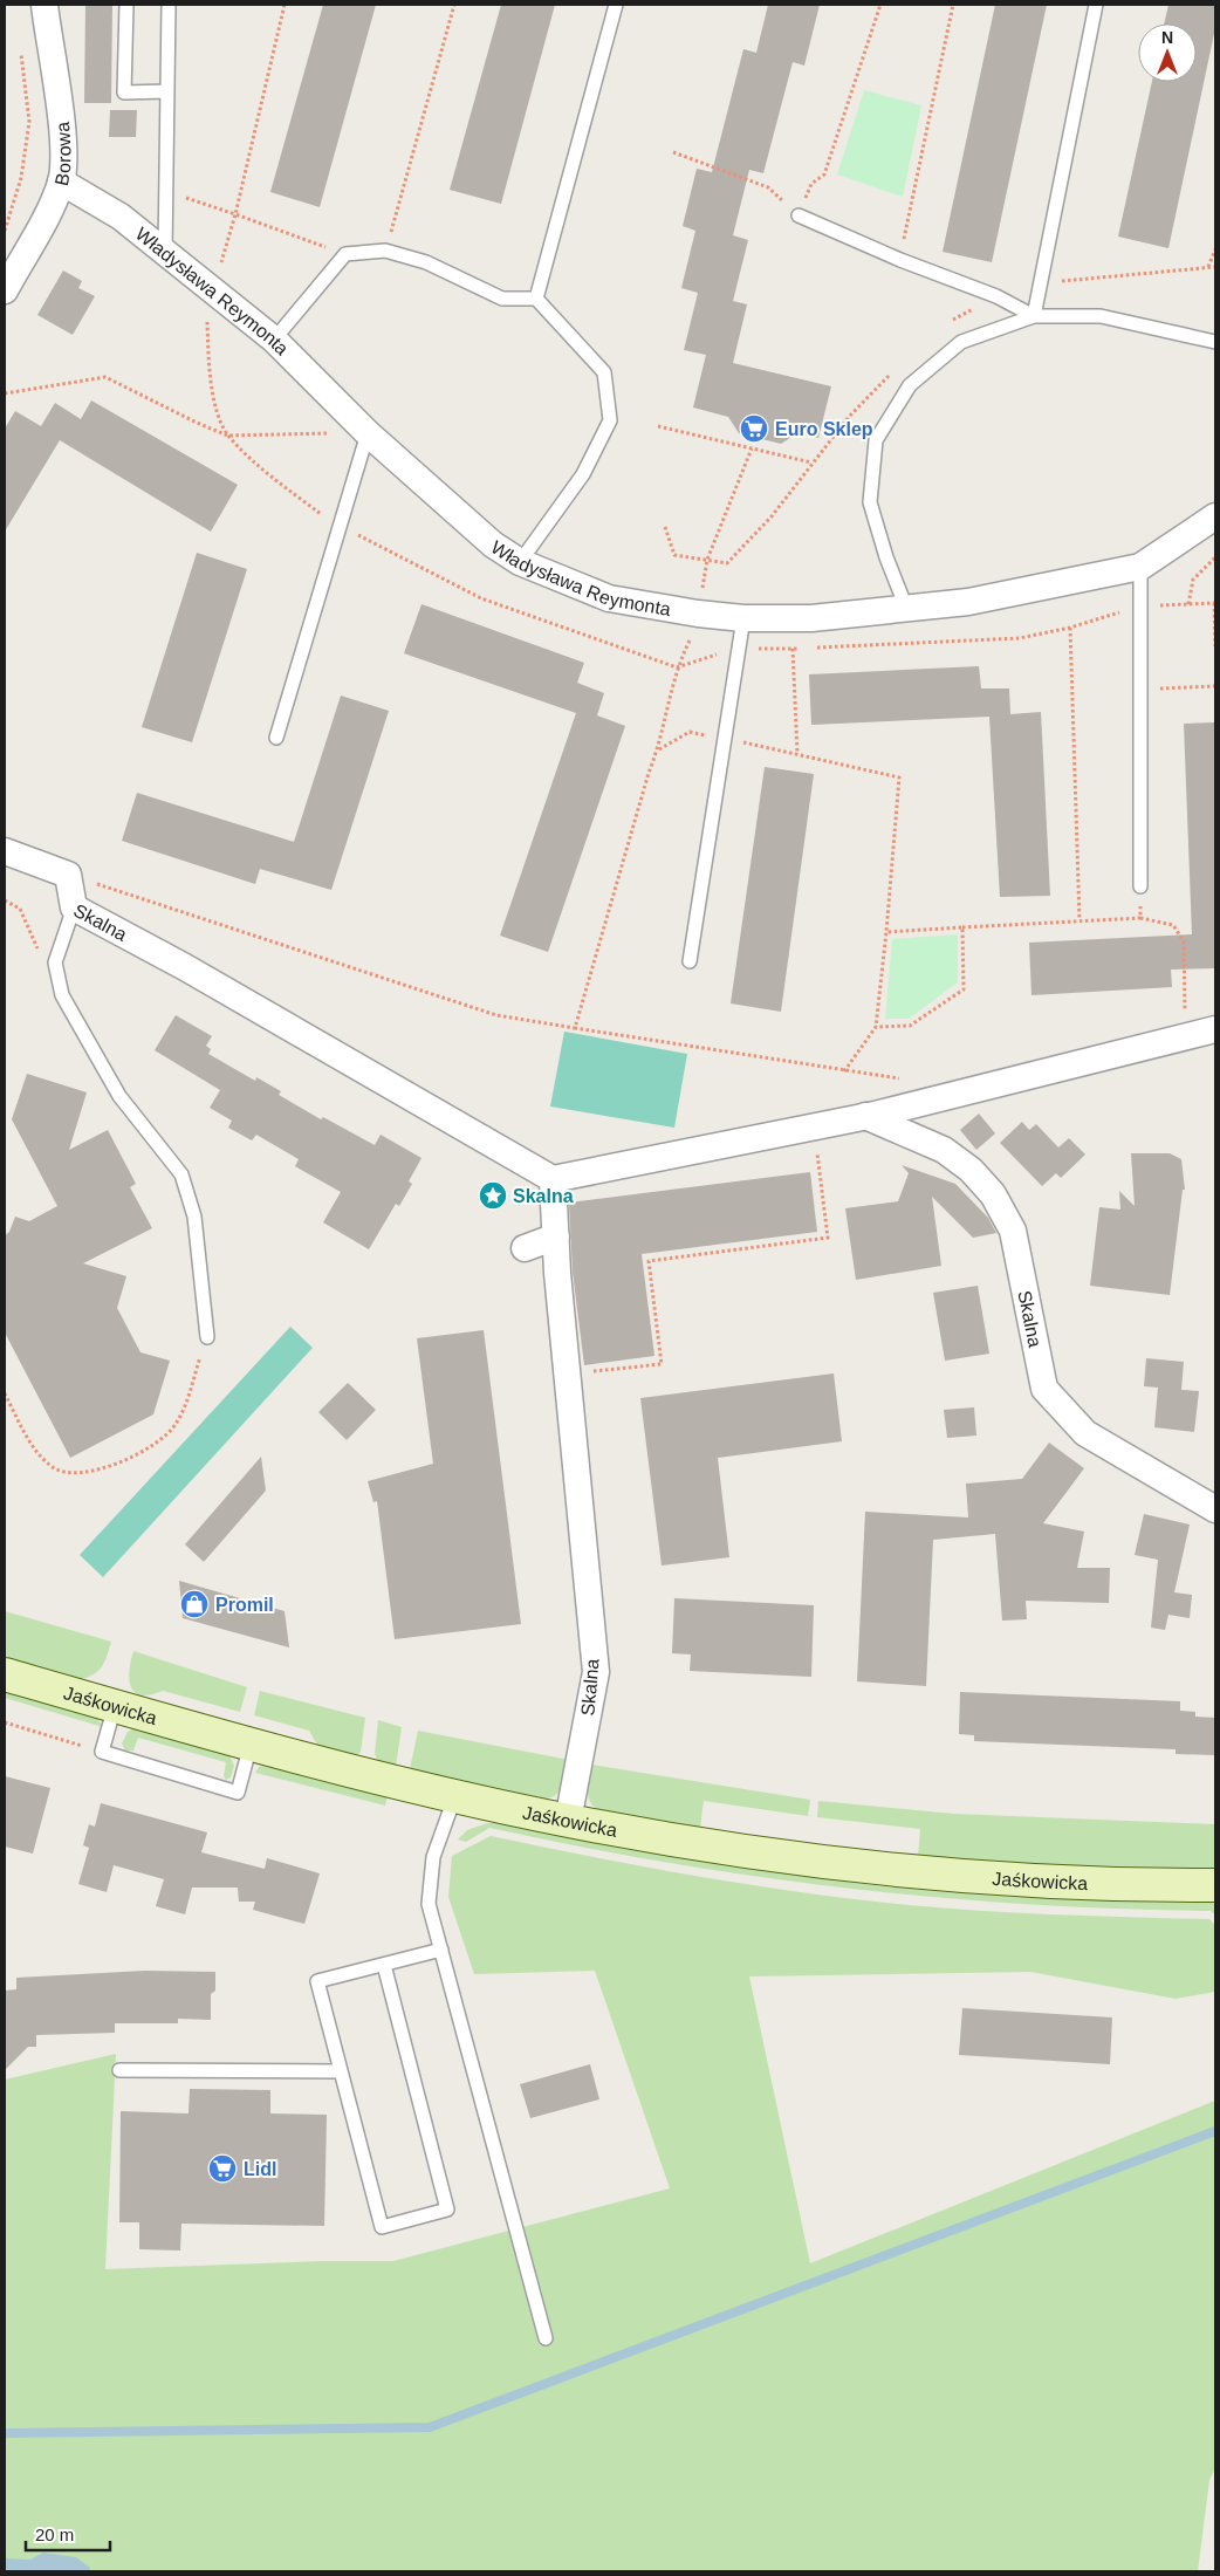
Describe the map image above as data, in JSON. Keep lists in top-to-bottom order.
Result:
{
  "streets": {
    "street": [
      "Borowa",
      "Władysława Reymonta",
      "Skalna",
      "Jaśkowicka"
    ]
  },
  "crossings": [
    ["Borowa", "Władysława Reymonta"],
    ["Skalna", "Jaśkowicka"]
  ],
  "places": {
    "supermarket": ["Euro Sklep", "Lidl"],
    "place": ["Skalna"],
    "shop": ["Promil"]
  },
  "scale_bar": "20 m",
  "north": "top"
}
